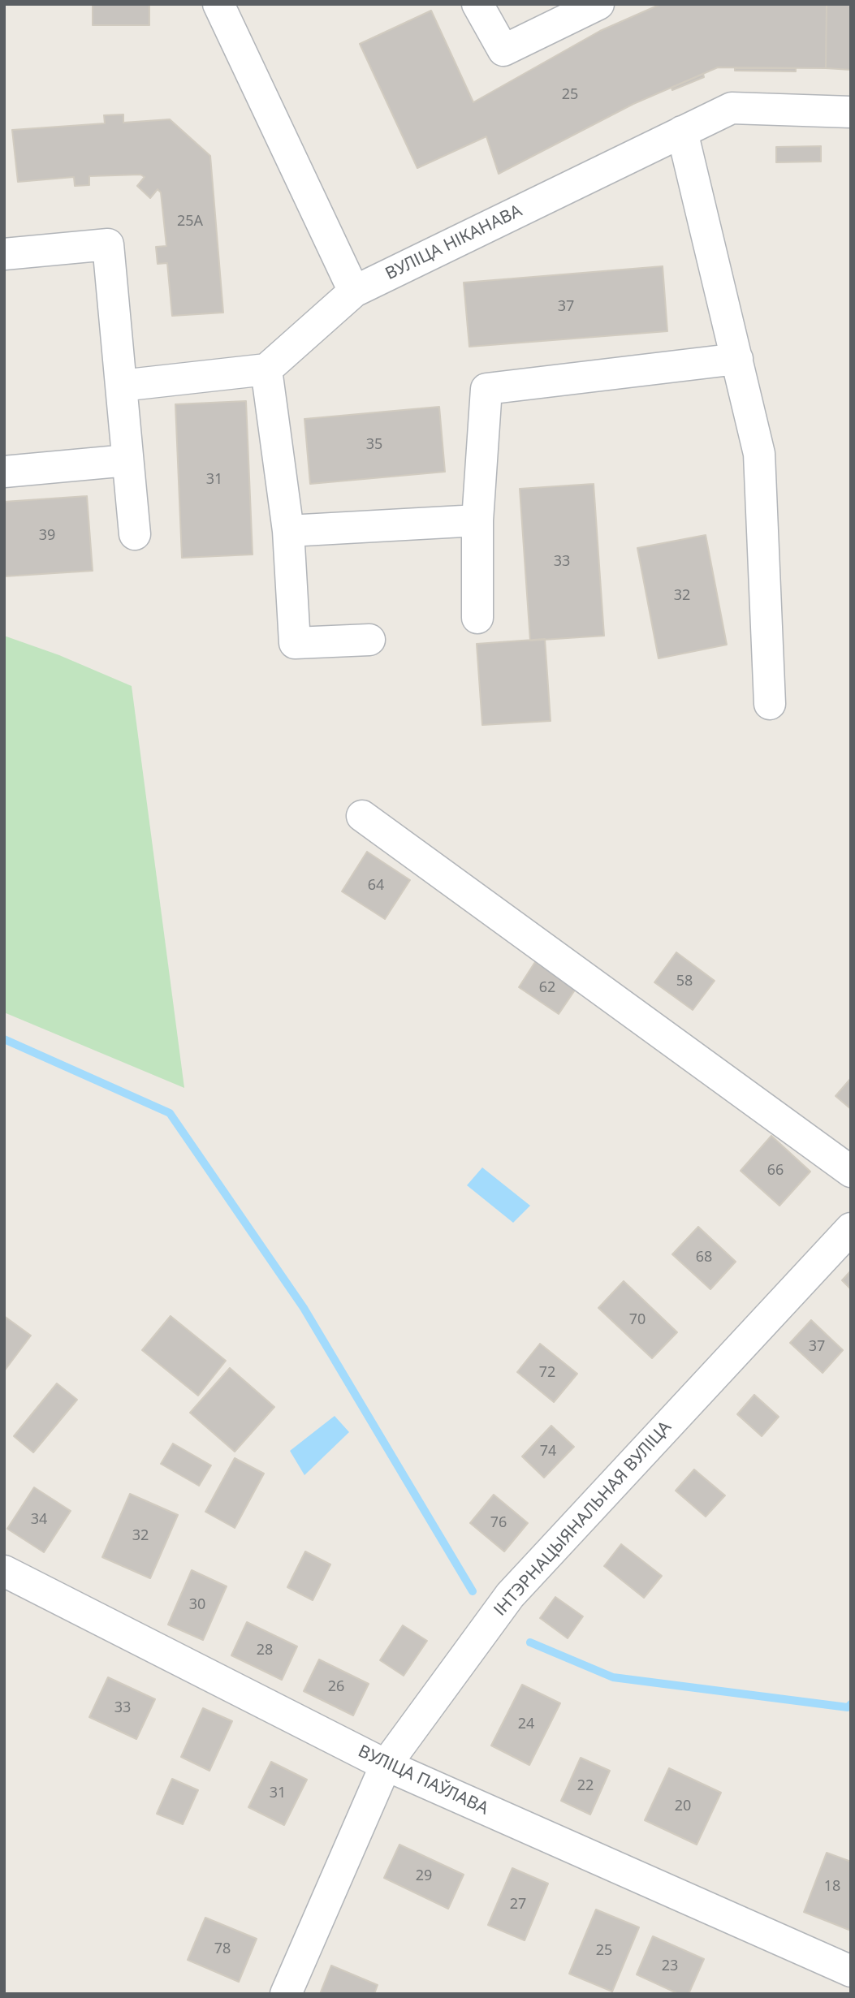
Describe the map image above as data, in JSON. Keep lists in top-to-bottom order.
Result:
{
  "streets": {
    "street": ["ВУЛІЦА НІКАНАВА", "ІНТЭРНАЦЫЯНАЛЬНАЯ ВУЛІЦА", "ВУЛІЦА ПАЎЛАВА"]
  },
  "crossings": [
    ["ІНТЭРНАЦЫЯНАЛЬНАЯ ВУЛІЦА", "ВУЛІЦА ПАЎЛАВА"]
  ],
  "house_numbers": [
    "25",
    "25А",
    "37",
    "35",
    "31",
    "39",
    "33",
    "32",
    "64",
    "58",
    "62",
    "66",
    "68",
    "70",
    "37",
    "72",
    "74",
    "34",
    "76",
    "32",
    "30",
    "28",
    "26",
    "33",
    "24",
    "22",
    "31",
    "20",
    "29",
    "18",
    "27",
    "78",
    "25",
    "23"
  ]
}
